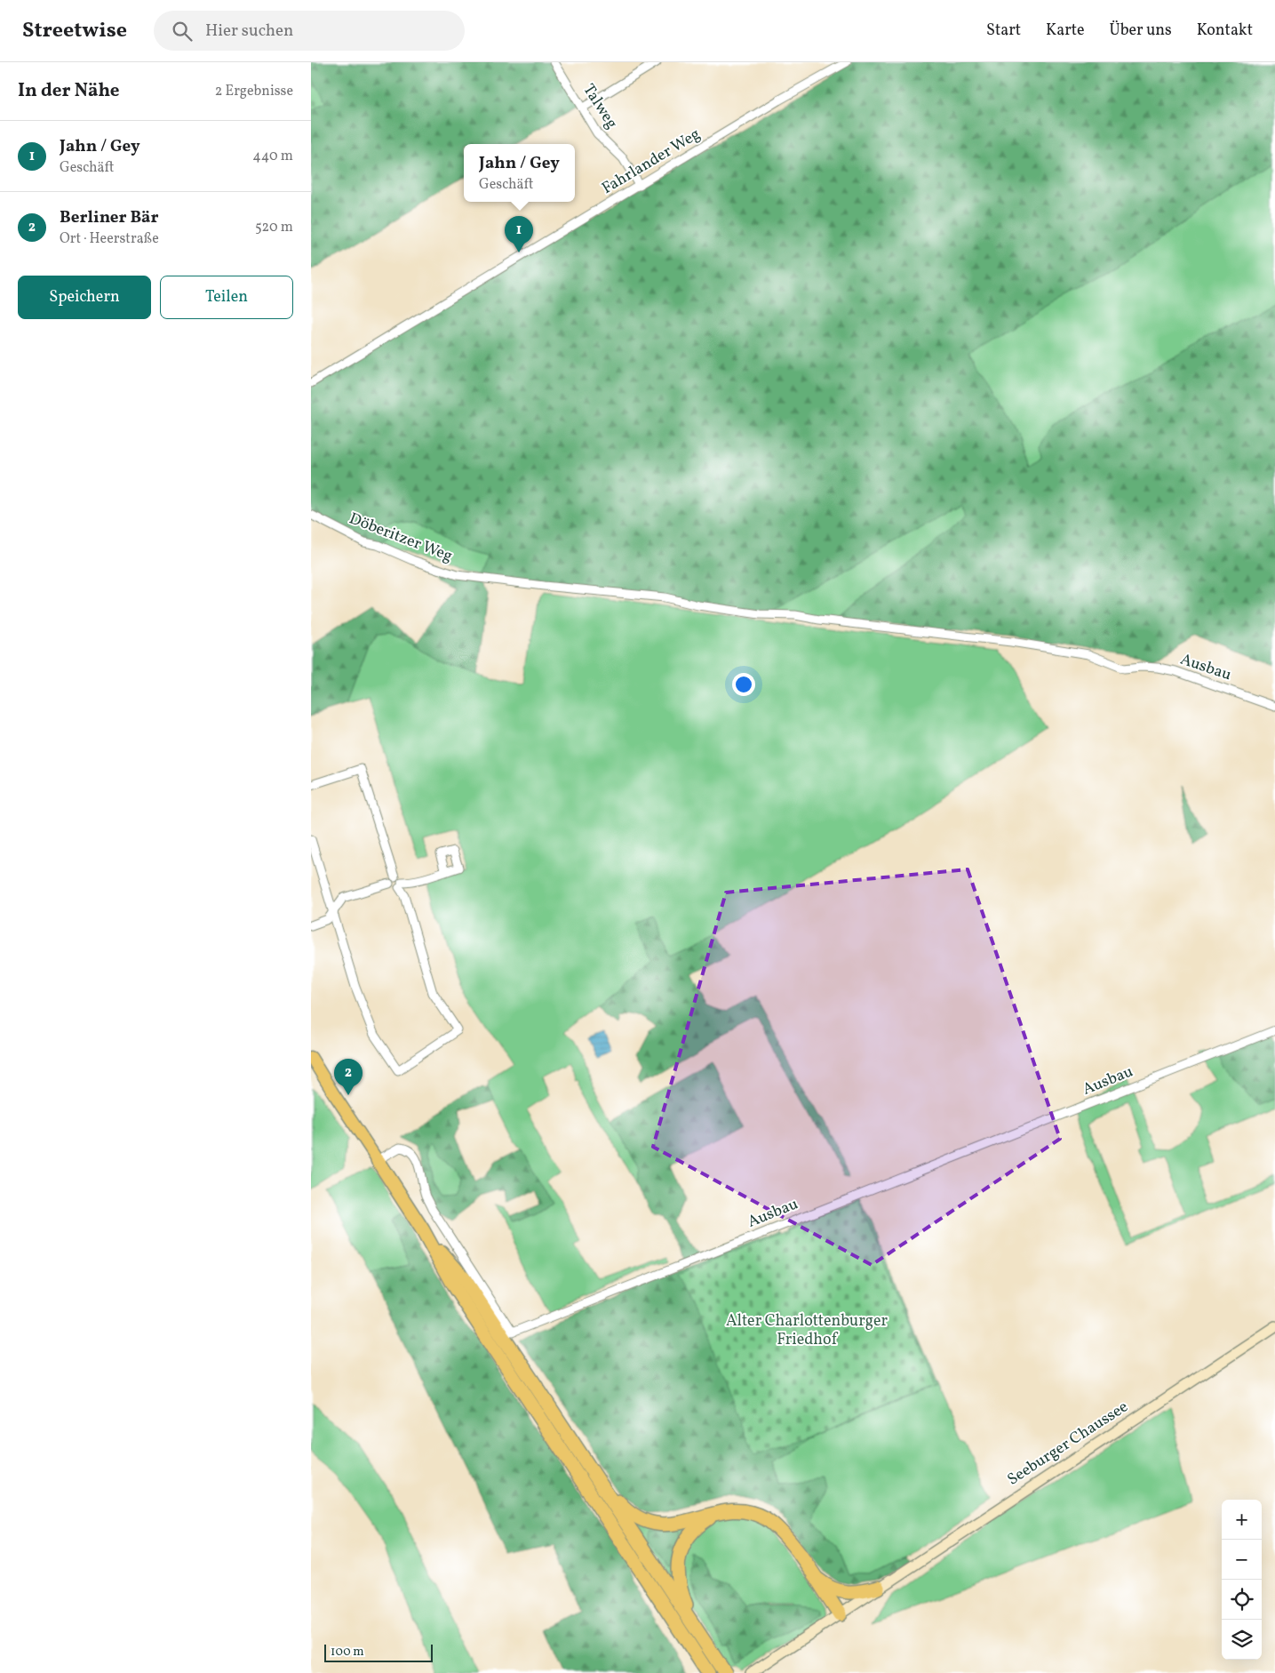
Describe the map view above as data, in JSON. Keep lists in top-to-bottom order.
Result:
{
  "streets": {
    "main road": ["Seeburger Chaussee"],
    "street": [
      "Talweg",
      "Fahrlander Weg",
      "Döberitzer Weg",
      "Ausbau"
    ]
  },
  "crossings": [
    ["Talweg", "Fahrlander Weg"],
    ["Döberitzer Weg", "Ausbau"]
  ],
  "parks": ["Alter Charlottenburger Friedhof"],
  "scale_bar": "100 m",
  "page": {
    "header": "Streetwise",
    "search": "Hier suchen",
    "nav": [
      "Start",
      "Karte",
      "Über uns",
      "Kontakt"
    ],
    "heading": ["In der Nähe", "2 Ergebnisse"],
    "list": [
      {
        "mark": "1",
        "name": "Jahn / Gey",
        "note": "Geschäft",
        "value": "440 m"
      },
      {
        "mark": "2",
        "name": "Berliner Bär",
        "note": "Ort · Heerstraße",
        "value": "520 m"
      }
    ],
    "popup": ["Jahn / Gey", "Geschäft"],
    "pins": ["1", "2"],
    "buttons": ["Speichern", "Teilen"],
    "map_buttons": ["+", "−"],
    "scale": "100 m"
  }
}
